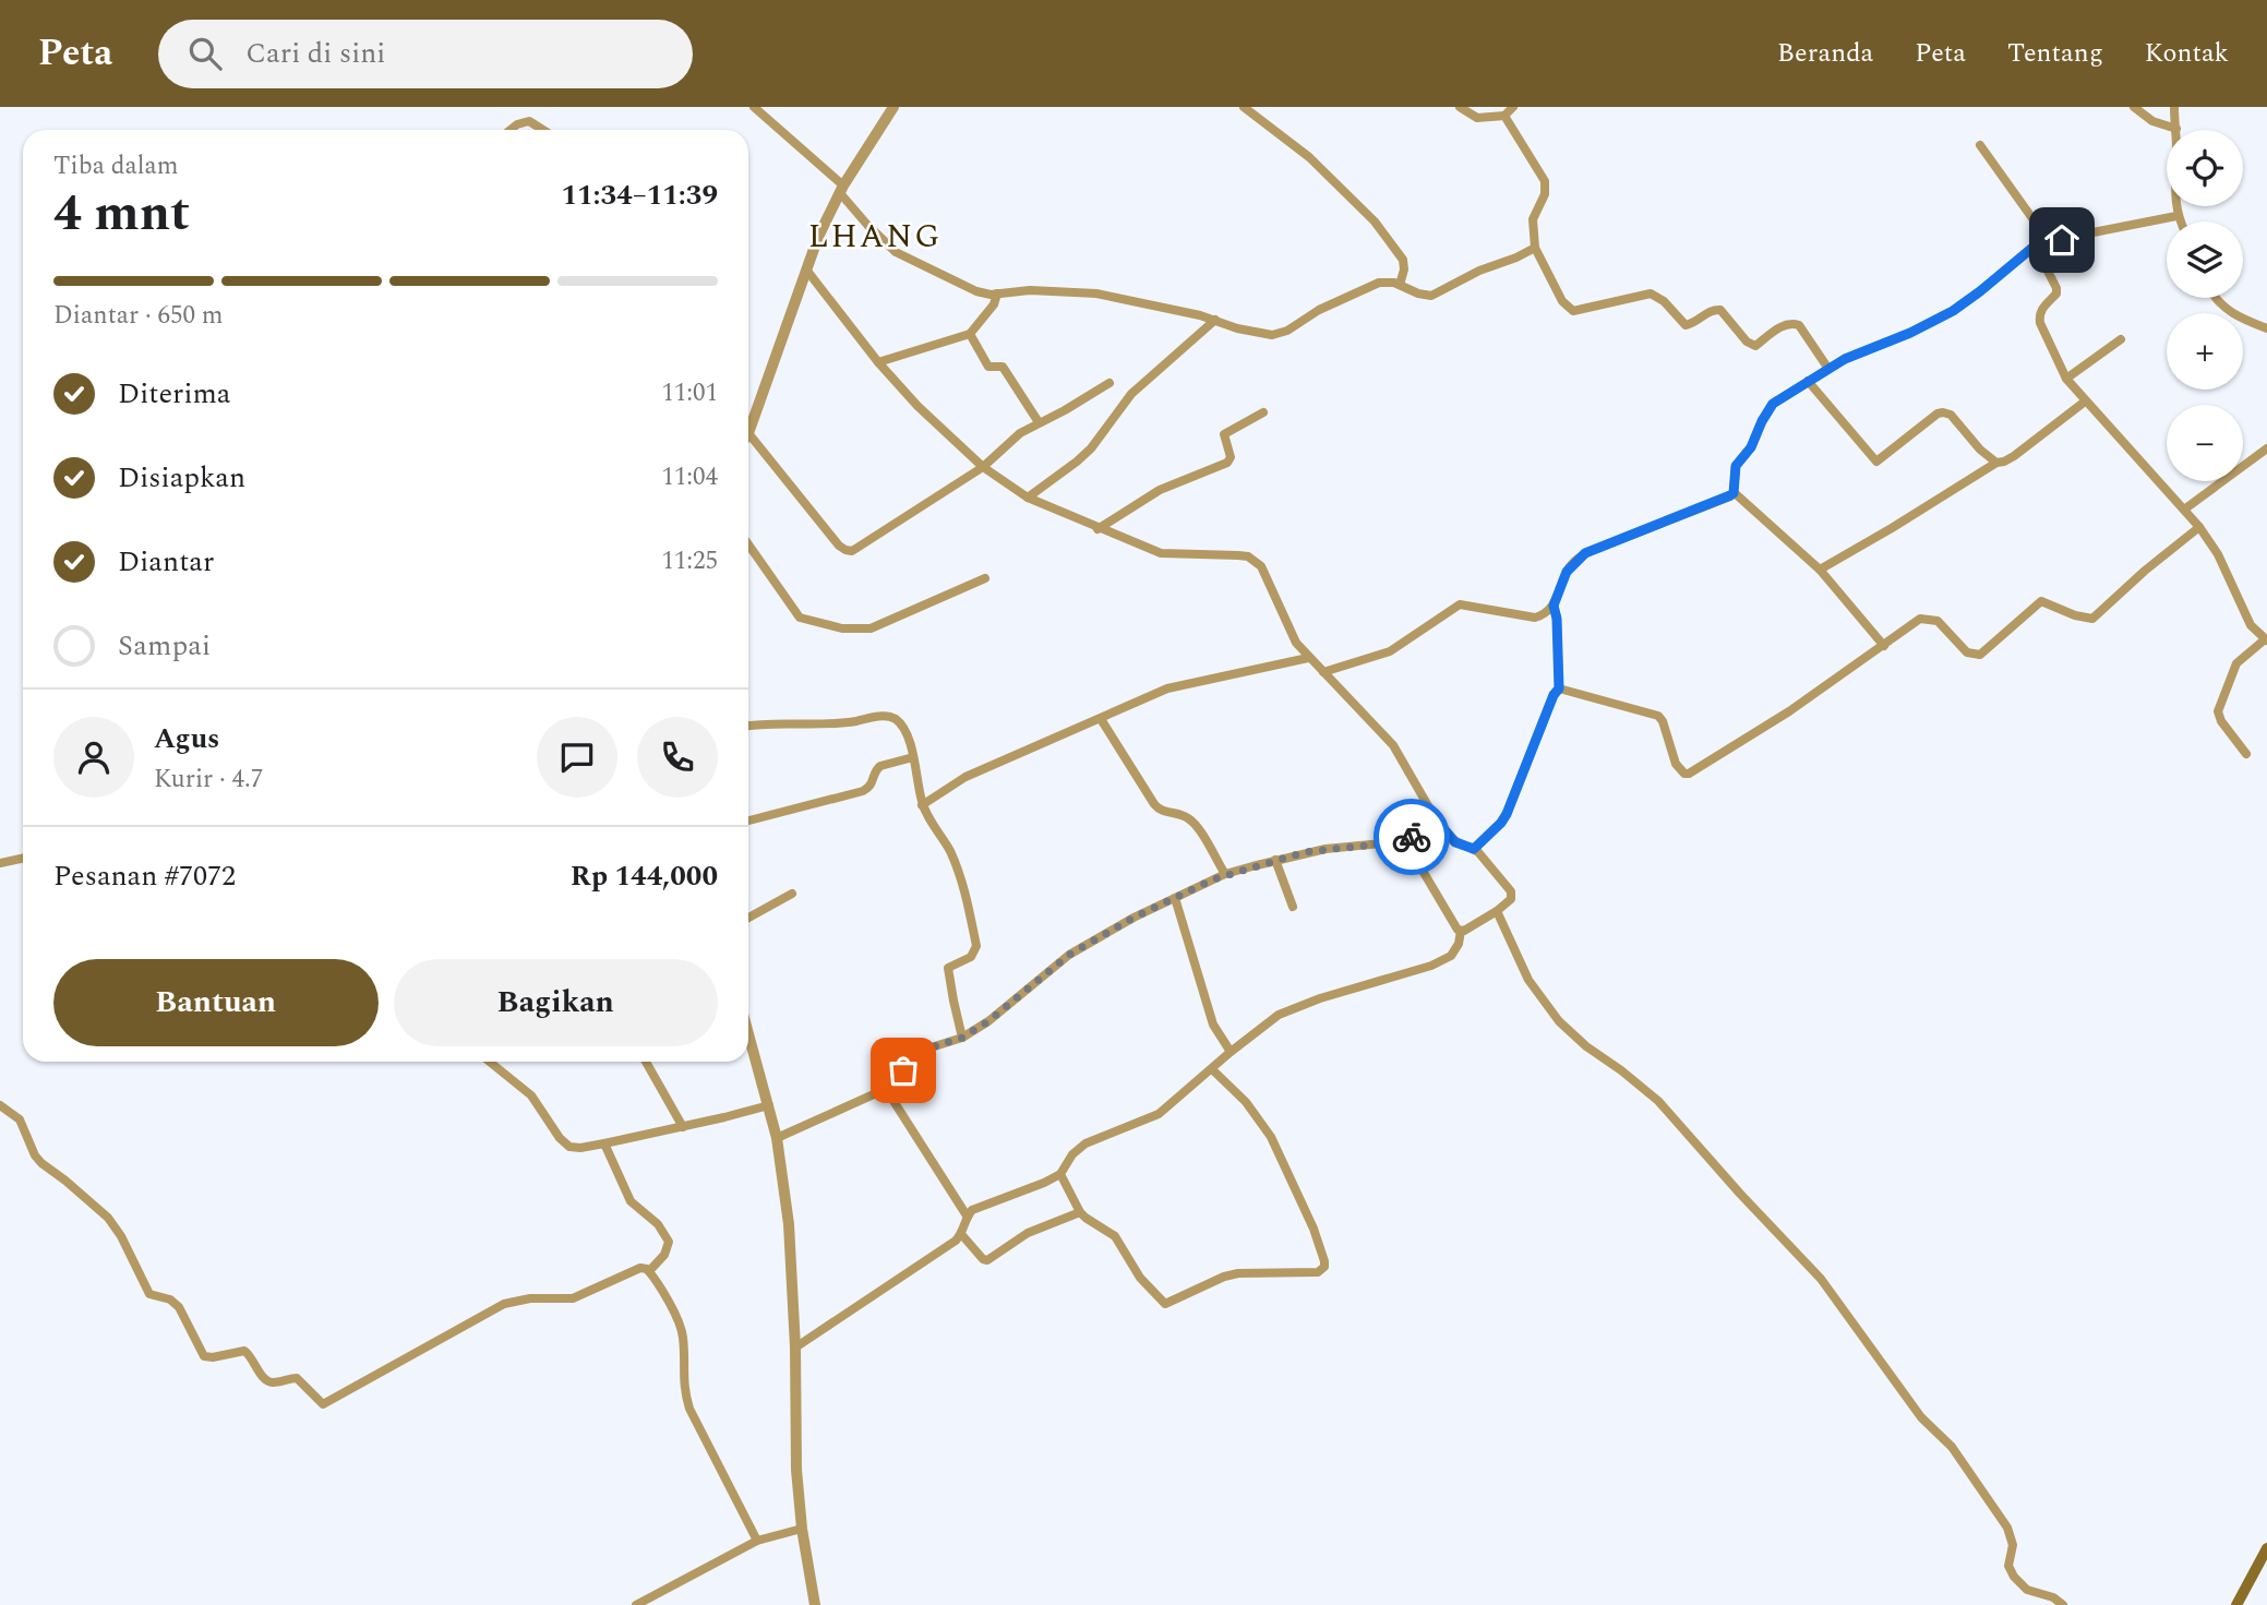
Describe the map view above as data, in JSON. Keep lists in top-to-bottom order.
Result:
{
  "districts": ["LHANG"],
  "page": {
    "header": "Peta",
    "search": "Cari di sini",
    "nav": [
      "Beranda",
      "Peta",
      "Tentang",
      "Kontak"
    ],
    "map_buttons": ["+", "−"],
    "heading": ["4 mnt", "Tiba dalam", "11:34–11:39"],
    "panel": [
      "Agus",
      "Kurir · 4.7",
      "Pesanan #7072",
      "Rp 144,000"
    ],
    "bar": "Diantar · 650 m",
    "list": [
      ["Diterima", "11:01"],
      ["Disiapkan", "11:04"],
      ["Diantar", "11:25"],
      "Sampai"
    ],
    "buttons": ["Bantuan", "Bagikan"]
  }
}
